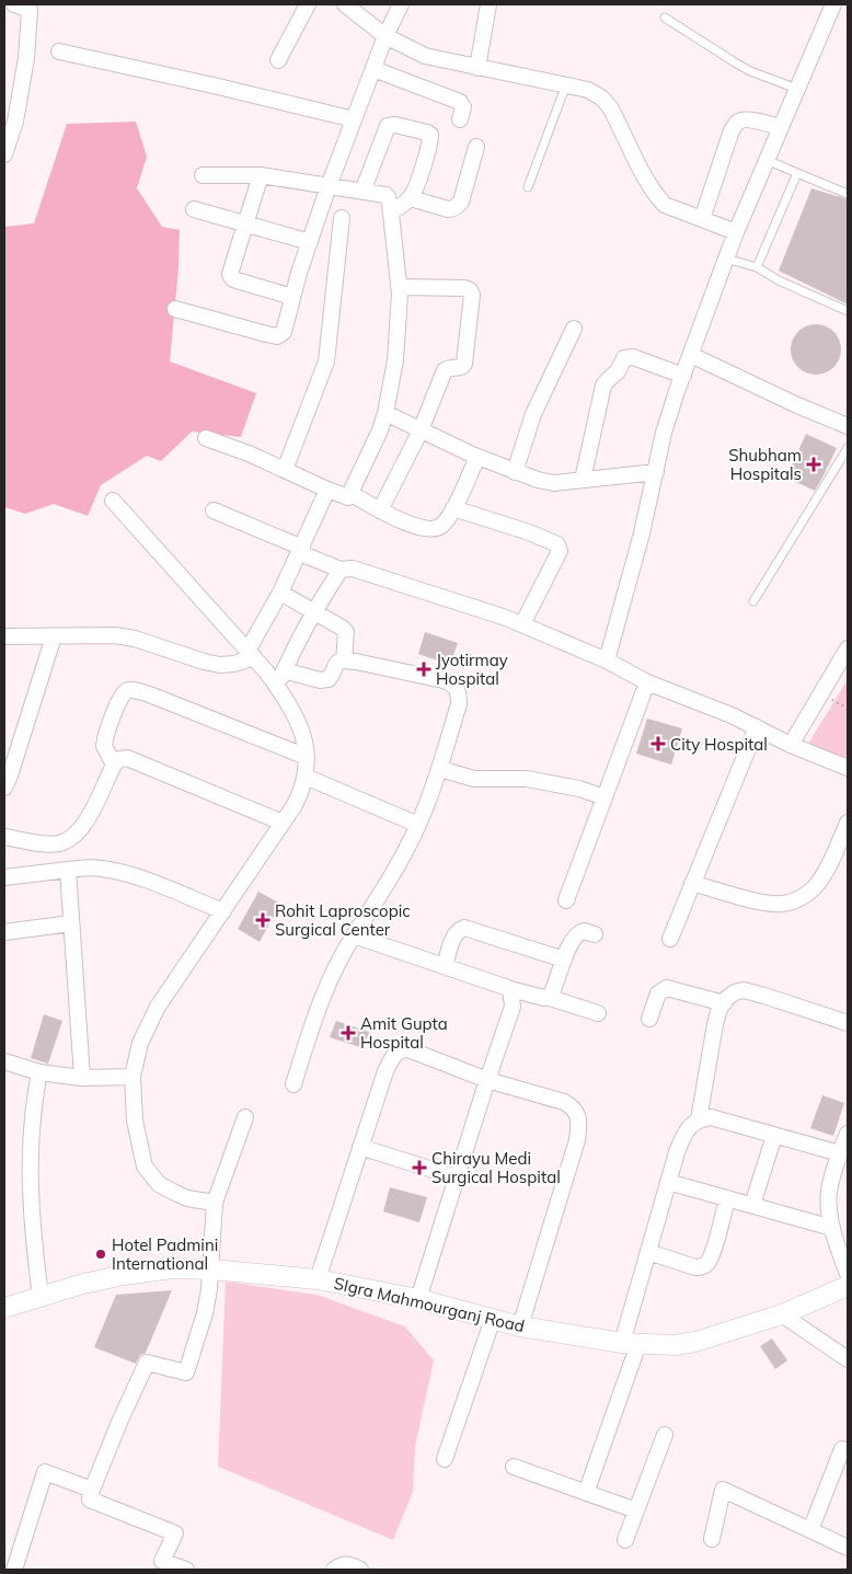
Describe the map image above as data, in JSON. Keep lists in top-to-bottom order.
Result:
{
  "streets": {
    "street": ["SIgra Mahmourganj Road"]
  },
  "places": {
    "health": [
      "Shubham Hospitals",
      "Jyotirmay Hospital",
      "City Hospital",
      "Rohit Laproscopic Surgical Center",
      "Amit Gupta Hospital",
      "Chirayu Medi Surgical Hospital"
    ],
    "other": ["Hotel Padmini International"]
  }
}
